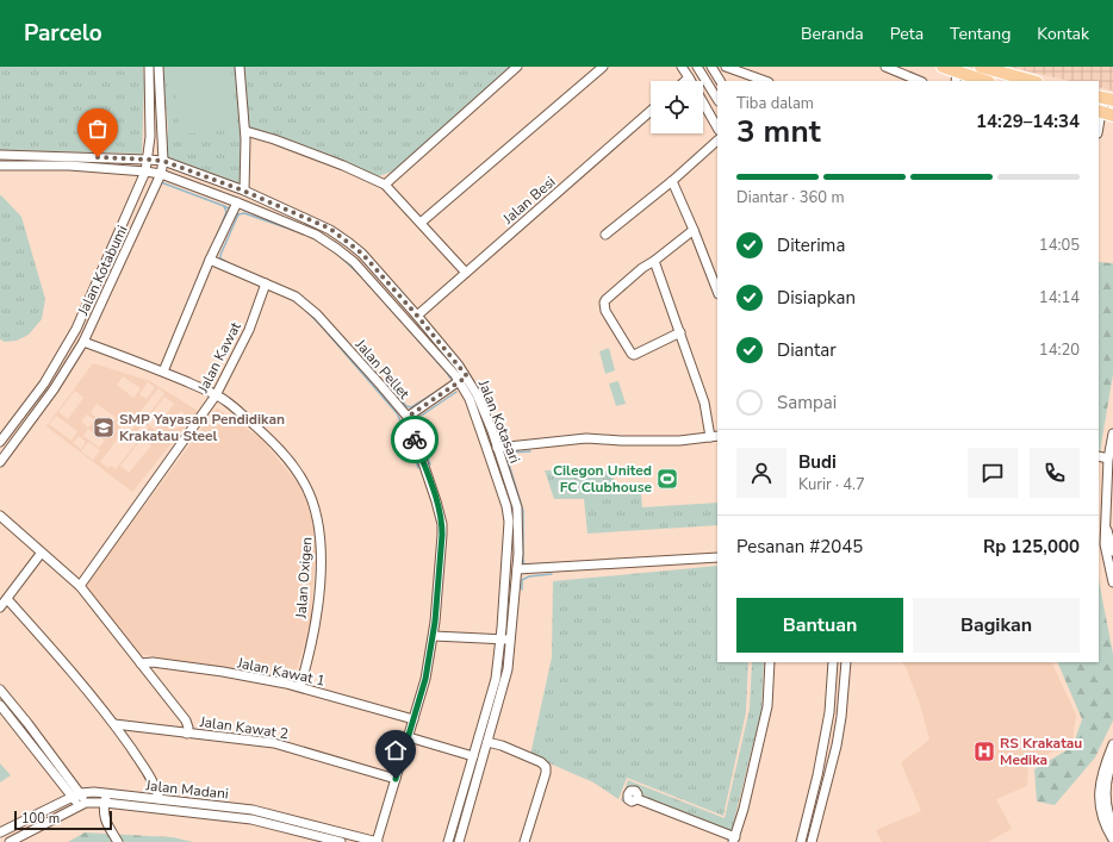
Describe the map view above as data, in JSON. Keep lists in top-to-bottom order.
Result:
{
  "streets": {
    "street": [
      "Jalan Besi",
      "Jalan Kotabumi",
      "Jalan Kawat",
      "Jalan Pellet",
      "Jalan Kotasari",
      "Jalan Oxigen",
      "Jalan Kawat 1",
      "Jalan Kawat 2",
      "Jalan Madani"
    ]
  },
  "crossings": [
    ["Jalan Besi", "Jalan Kotasari"],
    ["Jalan Kotabumi", "Jalan Kotasari"],
    ["Jalan Kotabumi", "Jalan Oxigen"],
    ["Jalan Kawat", "Jalan Pellet"],
    ["Jalan Kawat", "Jalan Oxigen"],
    ["Jalan Pellet", "Jalan Kawat 1"],
    ["Jalan Pellet", "Jalan Kawat 2"],
    ["Jalan Pellet", "Jalan Madani"],
    ["Jalan Oxigen", "Jalan Kawat 1"]
  ],
  "places": {
    "school or university": ["SMP Yayasan Pendidikan Krakatau Steel"],
    "sports": ["Cilegon United FC Clubhouse"],
    "hospital": ["RS Krakatau Medika"]
  },
  "scale_bar": "100 m",
  "page": {
    "header": "Parcelo",
    "nav": [
      "Beranda",
      "Peta",
      "Tentang",
      "Kontak"
    ],
    "heading": ["3 mnt", "Tiba dalam", "14:29–14:34"],
    "panel": [
      "Budi",
      "Kurir · 4.7",
      "Pesanan #2045",
      "Rp 125,000"
    ],
    "bar": "Diantar · 360 m",
    "list": [
      ["Diterima", "14:05"],
      ["Disiapkan", "14:14"],
      ["Diantar", "14:20"],
      "Sampai"
    ],
    "buttons": ["Bantuan", "Bagikan"],
    "scale": "100 m"
  }
}
